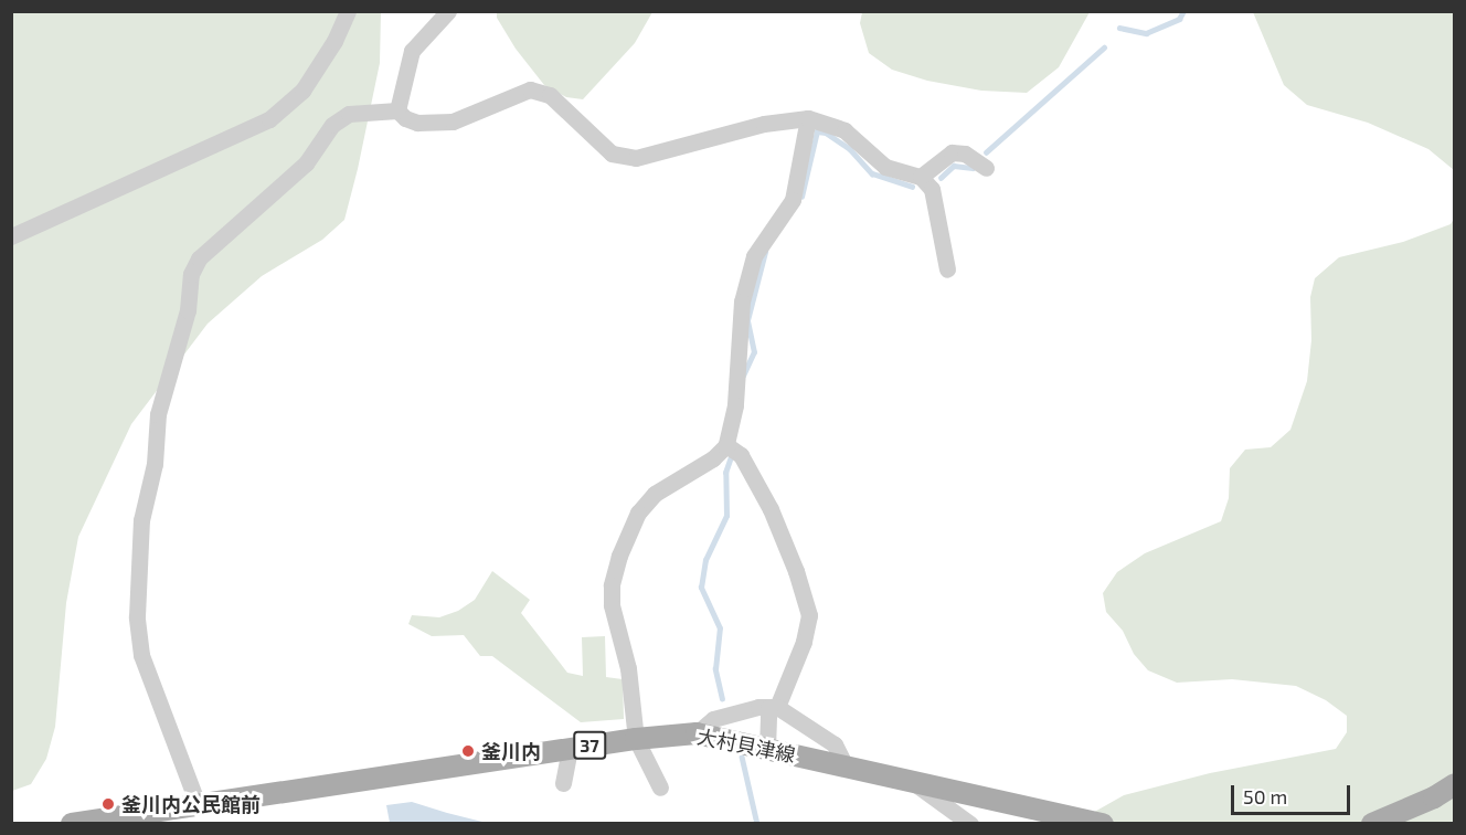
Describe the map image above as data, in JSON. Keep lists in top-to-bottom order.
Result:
{
  "streets": {
    "main road": ["37", "大村貝津線"]
  },
  "places": ["釜川内", "釜川内公民館前"],
  "scale_bar": "50 m"
}
